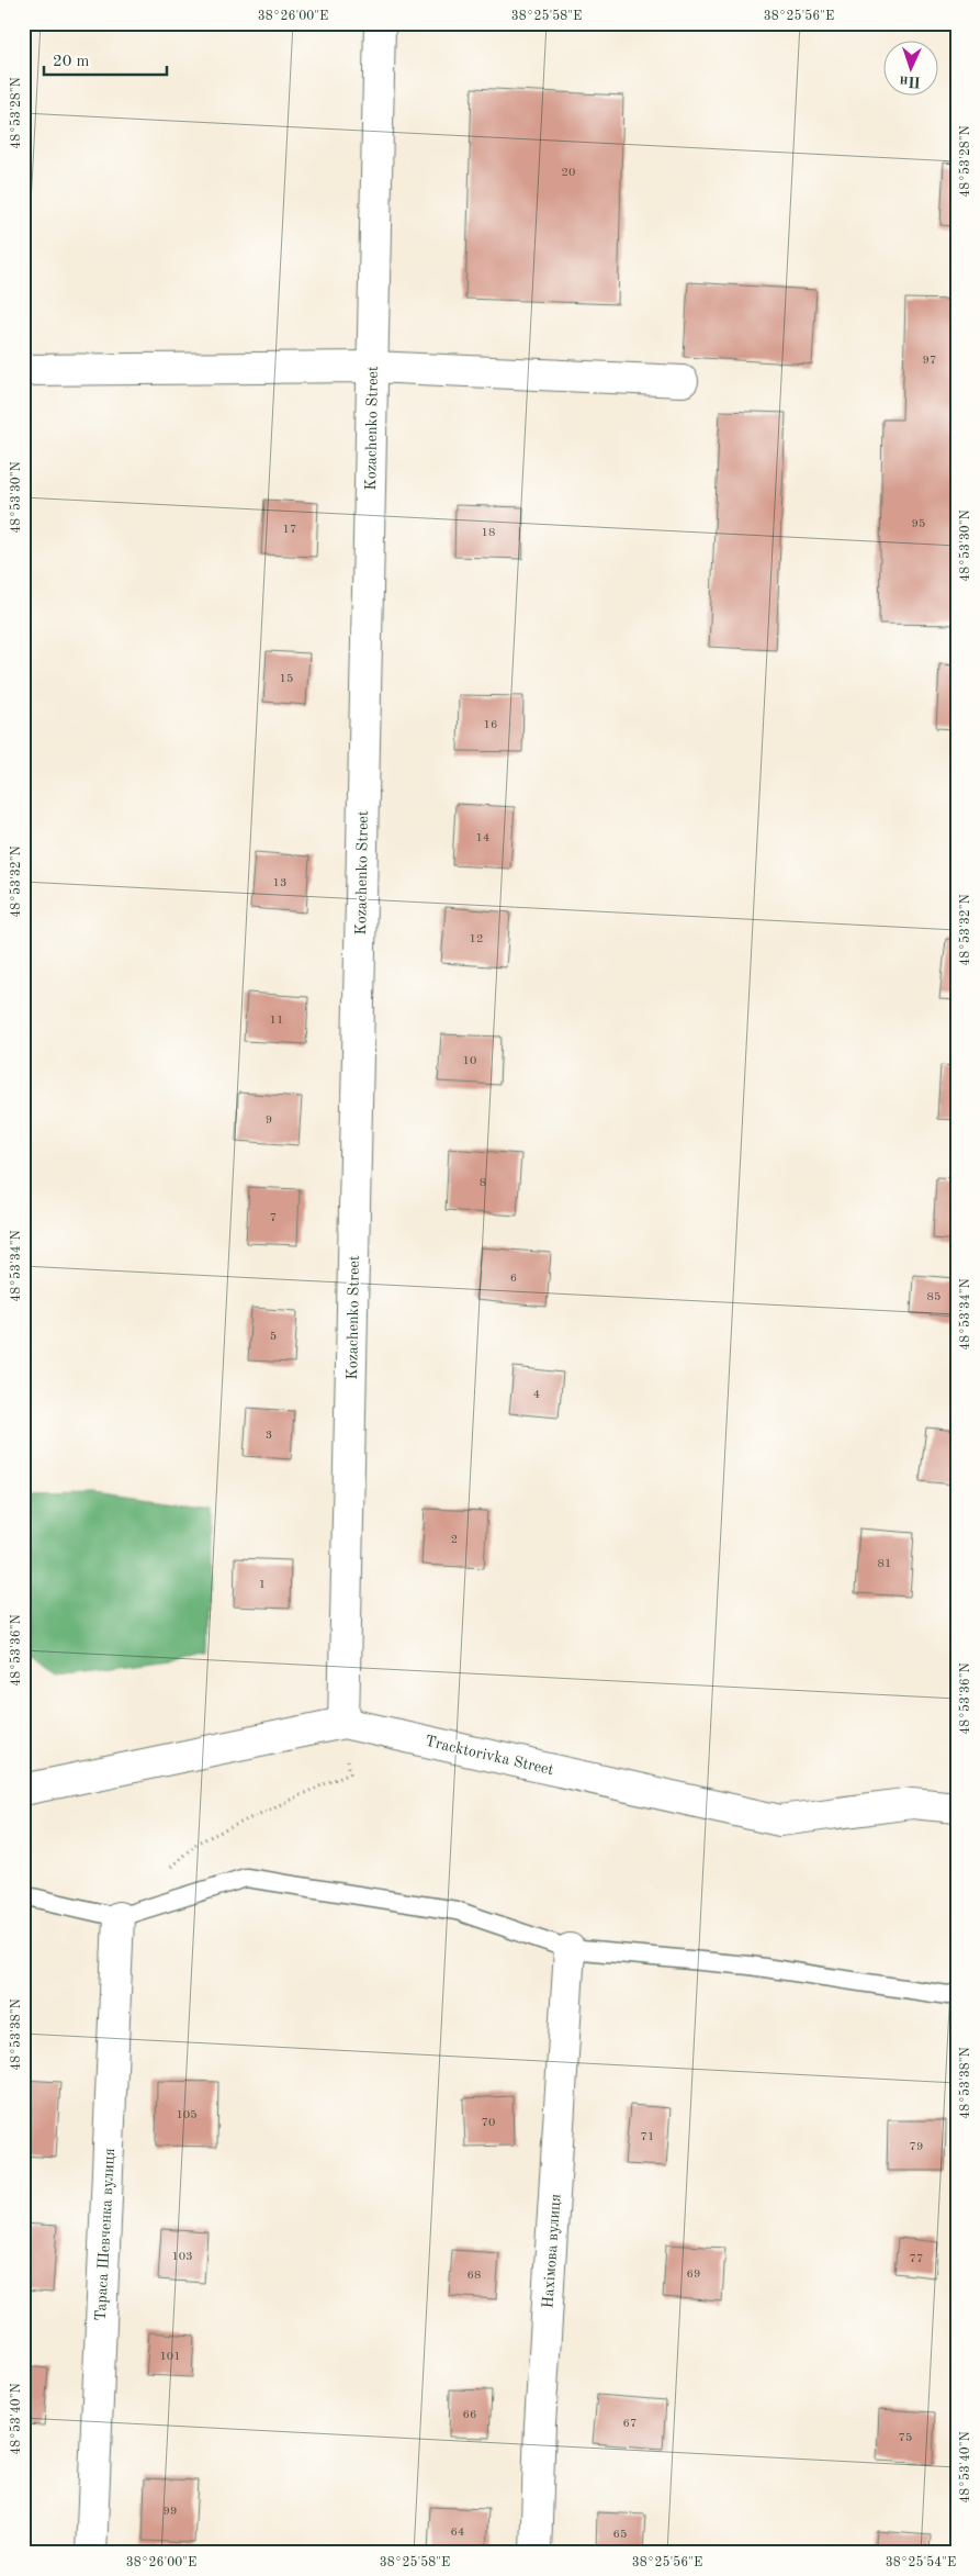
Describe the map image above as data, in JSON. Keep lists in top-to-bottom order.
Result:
{
  "streets": {
    "street": [
      "Kozachenko Street",
      "Tracktorivka Street",
      "Тараса Шевченка вулиця",
      "Нахімова вулиця"
    ]
  },
  "crossings": [
    ["Kozachenko Street", "Tracktorivka Street"]
  ],
  "house_numbers": [
    "20",
    "97",
    "95",
    "17",
    "18",
    "15",
    "16",
    "14",
    "13",
    "12",
    "11",
    "10",
    "9",
    "8",
    "7",
    "6",
    "85",
    "5",
    "4",
    "3",
    "2",
    "81",
    "1",
    "105",
    "70",
    "71",
    "79",
    "103",
    "77",
    "69",
    "68",
    "101",
    "66",
    "67",
    "75",
    "99",
    "64",
    "65"
  ],
  "scale_bar": "20 m",
  "north": "bottom",
  "coordinates": [
    "38°26'00\"E",
    "38°25'58\"E",
    "38°25'56\"E",
    "48°53'28\"N",
    "48°53'30\"N",
    "48°53'32\"N",
    "48°53'34\"N",
    "48°53'36\"N",
    "48°53'38\"N",
    "48°53'40\"N",
    "38°25'54\"E"
  ]
}
